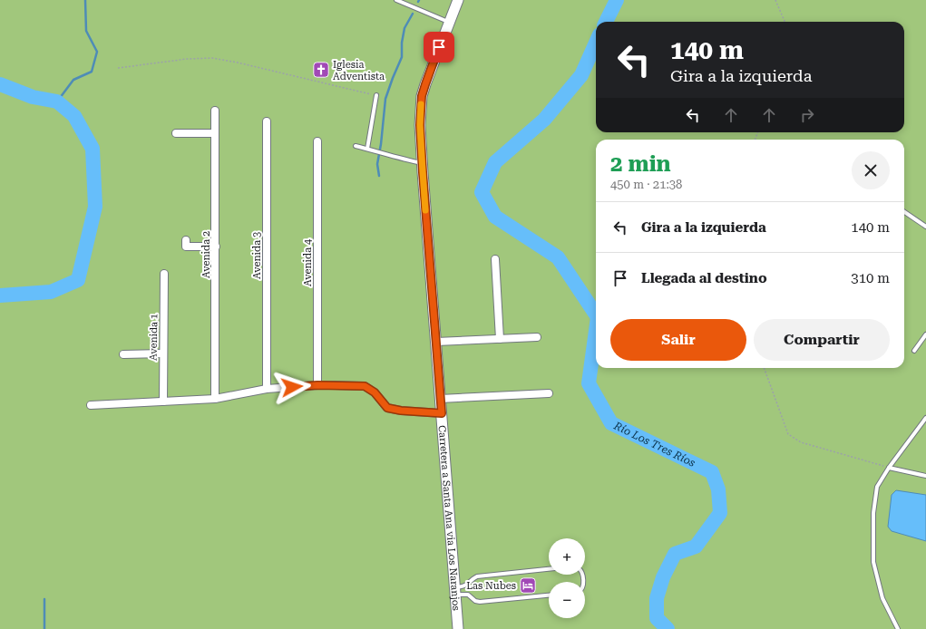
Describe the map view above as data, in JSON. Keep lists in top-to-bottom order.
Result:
{
  "streets": {
    "main road": ["Carretera a Santa Ana via Los Naranjos"],
    "street": [
      "Avenida 2",
      "Avenida 3",
      "Avenida 4",
      "Avenida 1"
    ]
  },
  "water": ["Río Los Tres Ríos"],
  "places": {
    "church": ["Iglesia Adventista"],
    "hotel": ["Las Nubes"]
  },
  "page": {
    "turn": ["140 m", "Gira a la izquierda"],
    "heading": ["2 min", "450 m · 21:38"],
    "list": [
      {
        "name": "Gira a la izquierda",
        "value": "140 m"
      },
      {
        "name": "Llegada al destino",
        "value": "310 m"
      }
    ],
    "buttons": ["Salir", "Compartir"],
    "map_buttons": ["+", "−"]
  }
}
